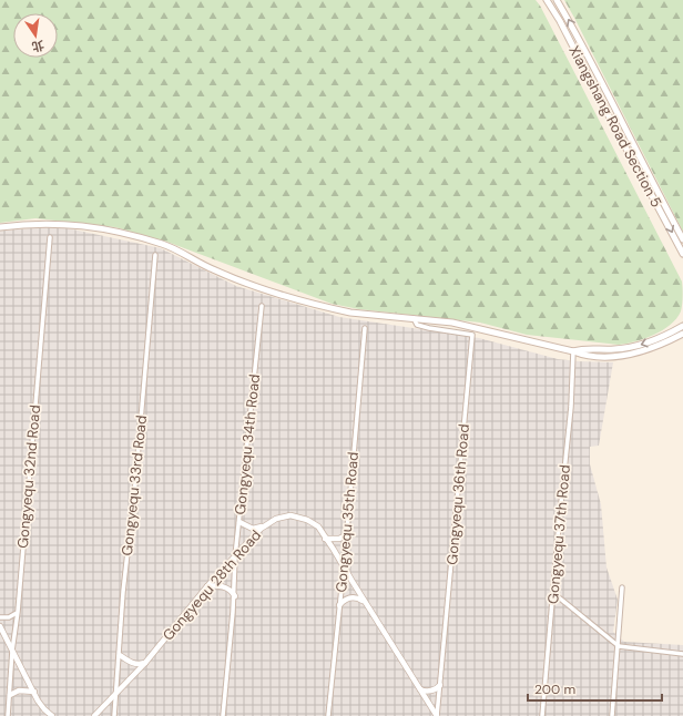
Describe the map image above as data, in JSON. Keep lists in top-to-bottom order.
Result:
{
  "streets": {
    "main road": ["Xiangshang Road Section 5"],
    "street": [
      "Gongyequ 34th Road",
      "Gongyequ 32nd Road",
      "Gongyequ 33rd Road",
      "Gongyequ 36th Road",
      "Gongyequ 35th Road",
      "Gongyequ 37th Road",
      "Gongyequ 28th Road"
    ]
  },
  "crossings": [
    ["Gongyequ 34th Road", "Gongyequ 28th Road"],
    ["Gongyequ 33rd Road", "Gongyequ 28th Road"],
    ["Gongyequ 36th Road", "Gongyequ 28th Road"],
    ["Gongyequ 35th Road", "Gongyequ 28th Road"]
  ],
  "scale_bar": "200 m",
  "north": "bottom"
}
